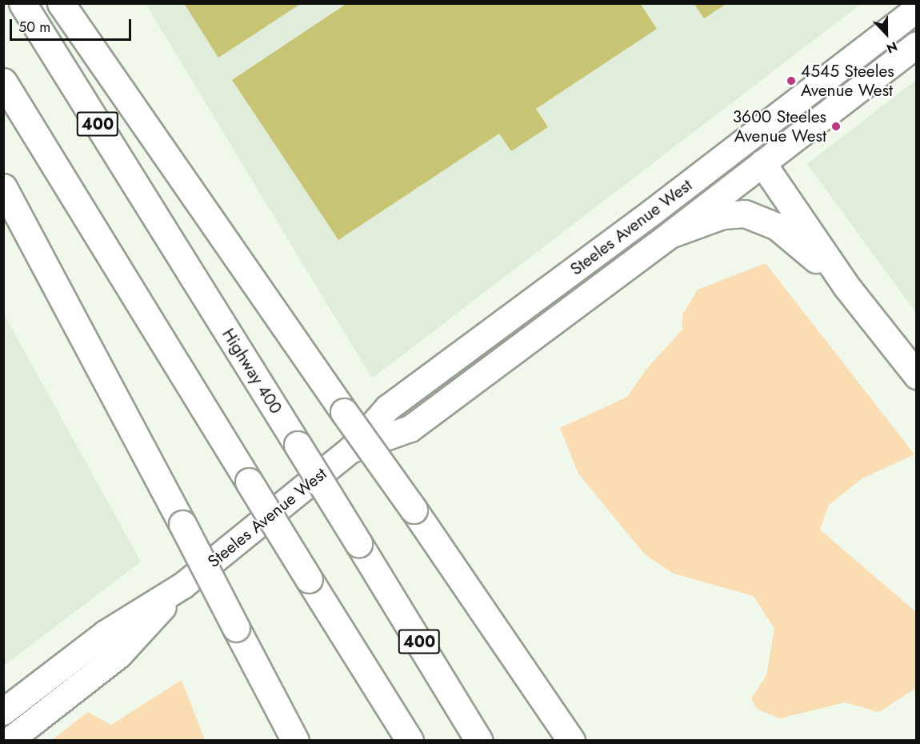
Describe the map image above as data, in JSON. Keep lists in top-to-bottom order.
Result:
{
  "streets": {
    "highway": ["400", "Highway 400"],
    "main road": ["Steeles Avenue West"]
  },
  "places": ["4545 Steeles Avenue West", "3600 Steeles Avenue West"],
  "scale_bar": "50 m",
  "north": "bottom"
}
